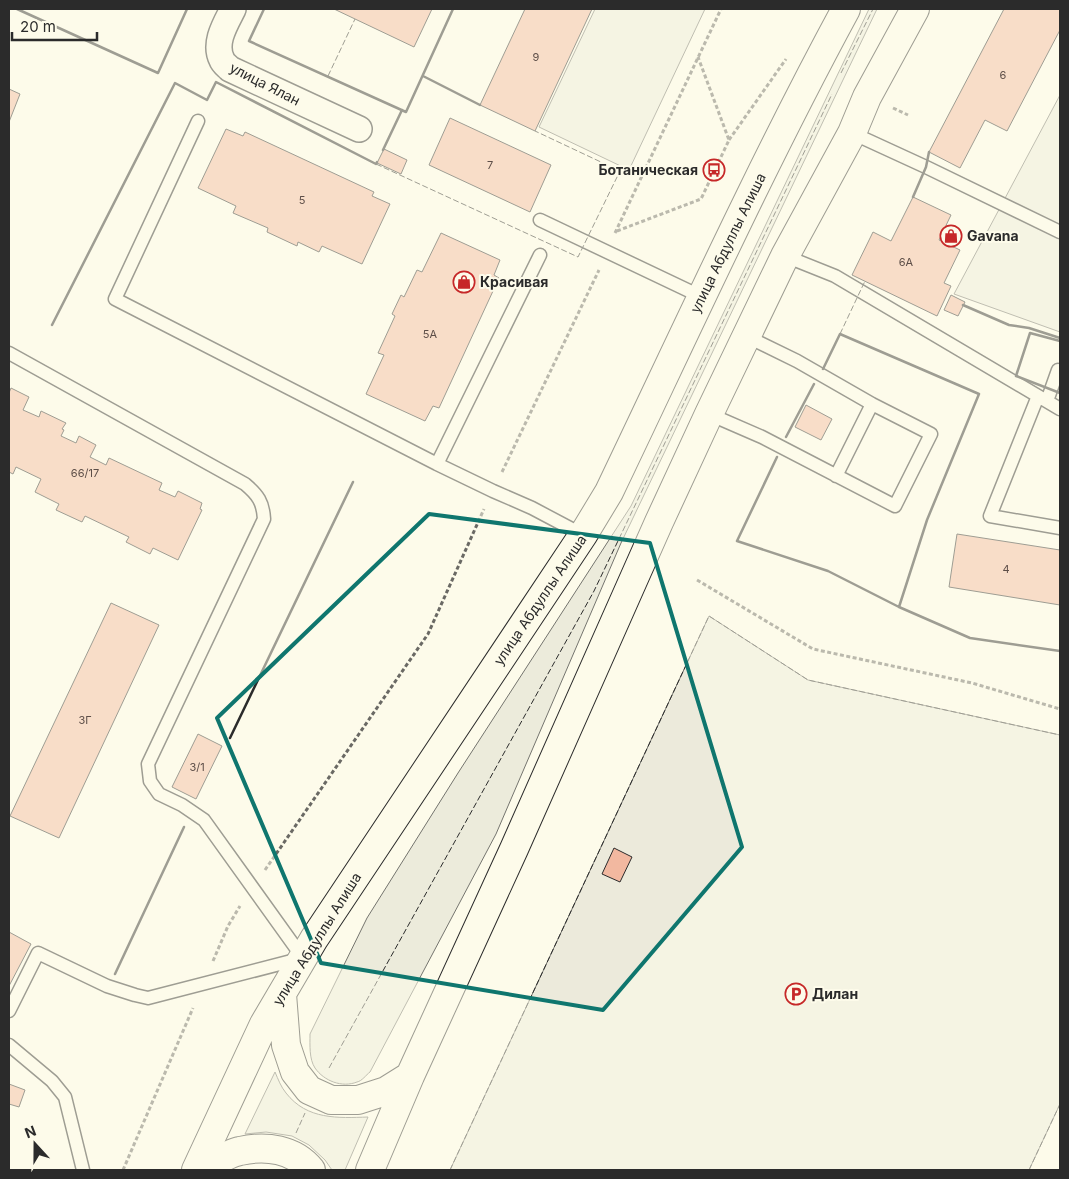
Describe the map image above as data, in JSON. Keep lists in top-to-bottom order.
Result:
{
  "streets": {
    "main road": ["улица Абдуллы Алиша"],
    "street": ["улица Ялан"]
  },
  "places": {
    "bus stop": ["Ботаническая"],
    "shop": ["Gavana", "Красивая"],
    "parking": ["Дилан"]
  },
  "house_numbers": [
    "9",
    "6",
    "7",
    "5",
    "6А",
    "5А",
    "66/17",
    "4",
    "3Г",
    "3/1"
  ],
  "scale_bar": "20 m",
  "north": "top"
}
